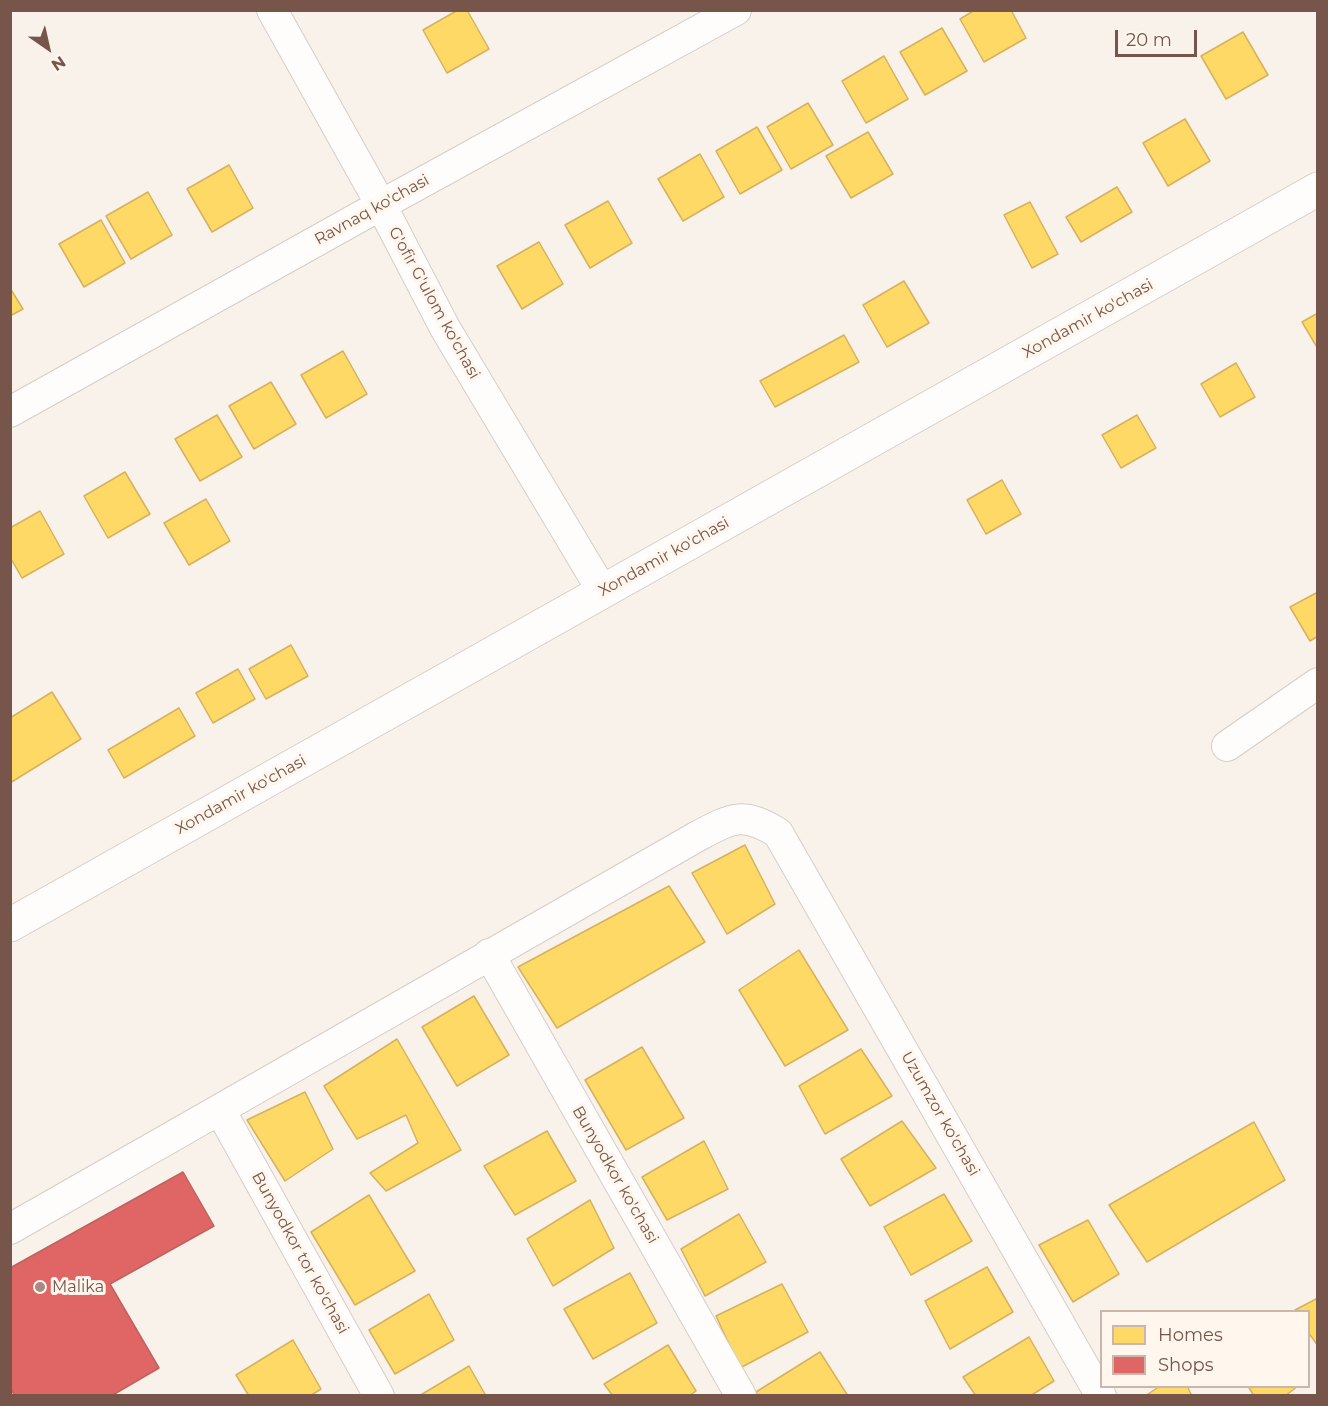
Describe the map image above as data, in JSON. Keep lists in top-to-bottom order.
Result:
{
  "streets": {
    "main road": ["Xondamir ko'chasi"],
    "street": [
      "Ravnaq ko'chasi",
      "G'ofir G'ulom ko'chasi",
      "Uzumzor ko'chasi",
      "Bunyodkor ko'chasi",
      "Bunyodkor tor ko'chasi"
    ]
  },
  "crossings": [
    ["Ravnaq ko'chasi", "G'ofir G'ulom ko'chasi"],
    ["G'ofir G'ulom ko'chasi", "Xondamir ko'chasi"],
    ["Uzumzor ko'chasi", "Bunyodkor ko'chasi"]
  ],
  "places": ["Malika"],
  "legend": ["Homes", "Shops"],
  "scale_bar": "20 m",
  "north": "bottom right"
}
